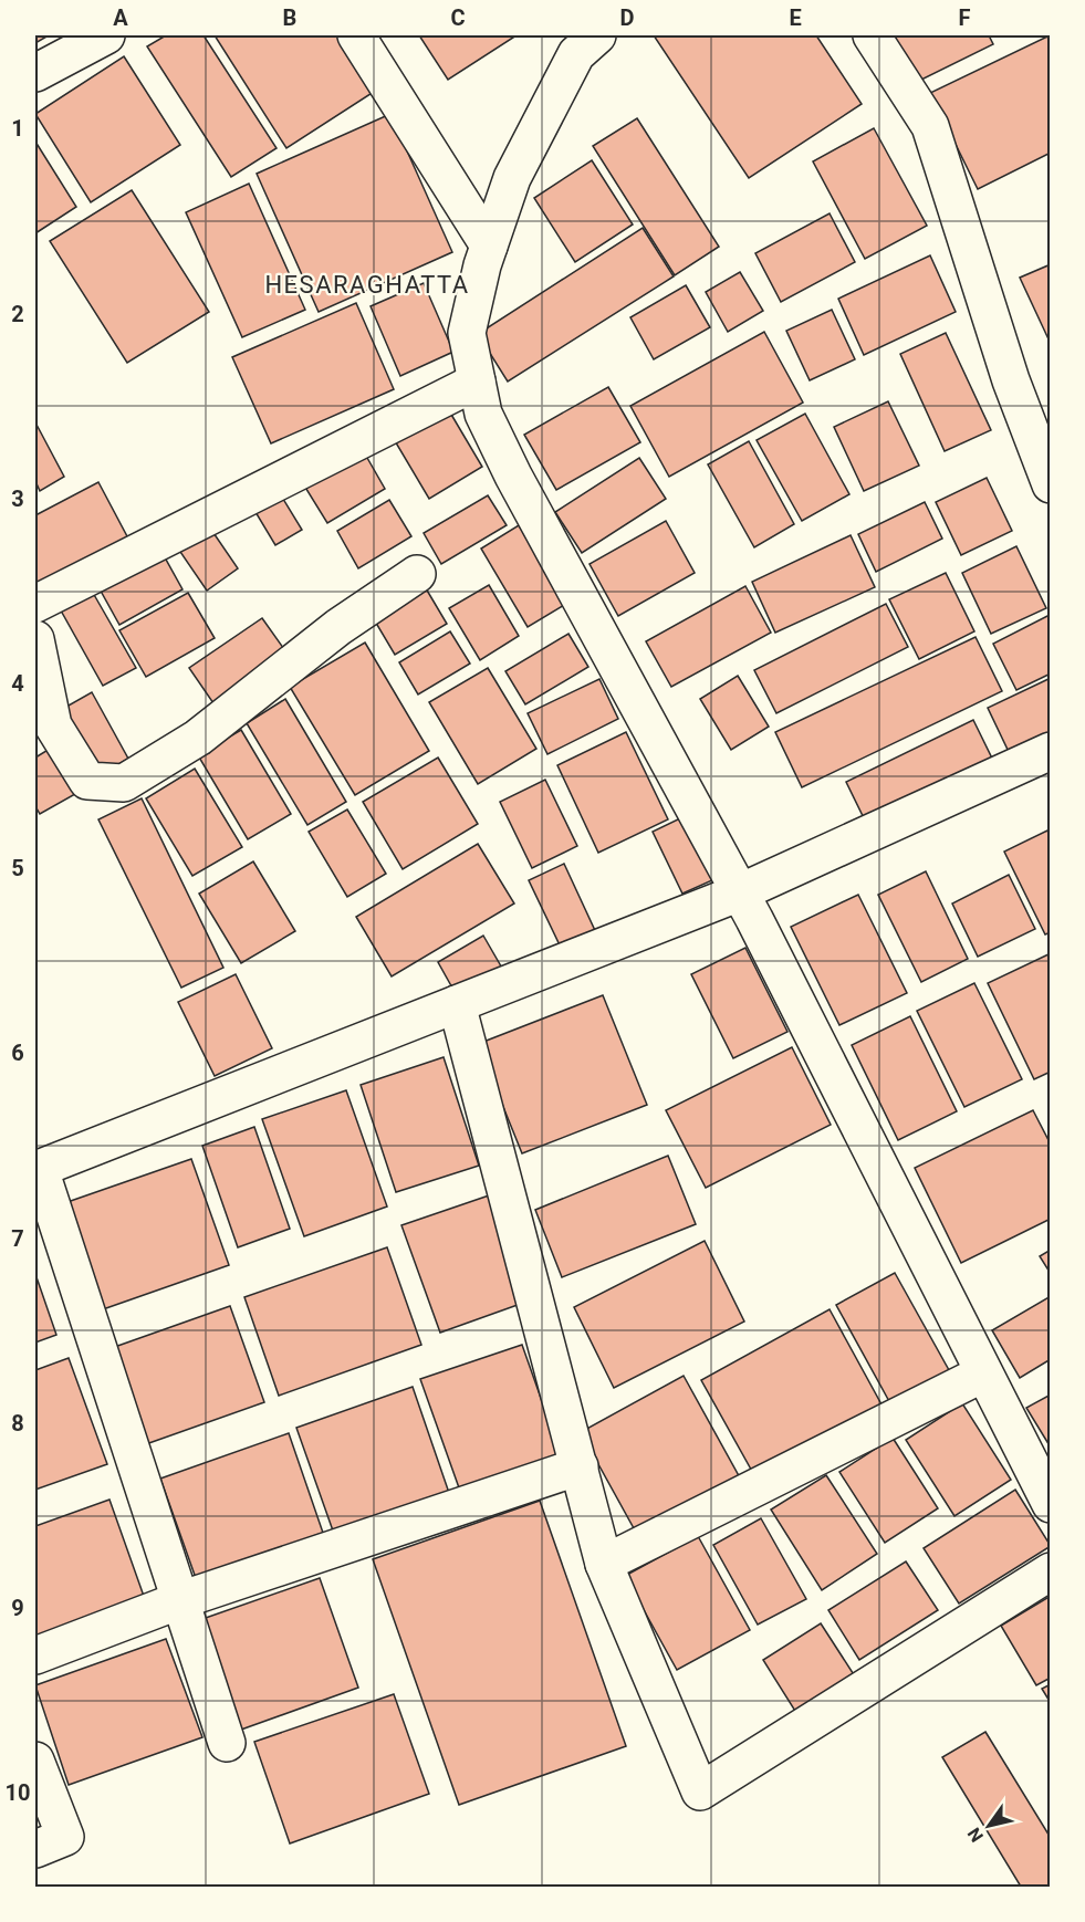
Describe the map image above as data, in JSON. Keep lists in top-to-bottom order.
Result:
{
  "districts": ["HESARAGHATTA"],
  "north": "bottom left",
  "grid": {
    "columns": [
      "A",
      "B",
      "C",
      "D",
      "E",
      "F"
    ],
    "rows": [
      "1",
      "2",
      "3",
      "4",
      "5",
      "6",
      "7",
      "8",
      "9",
      "10"
    ]
  }
}
